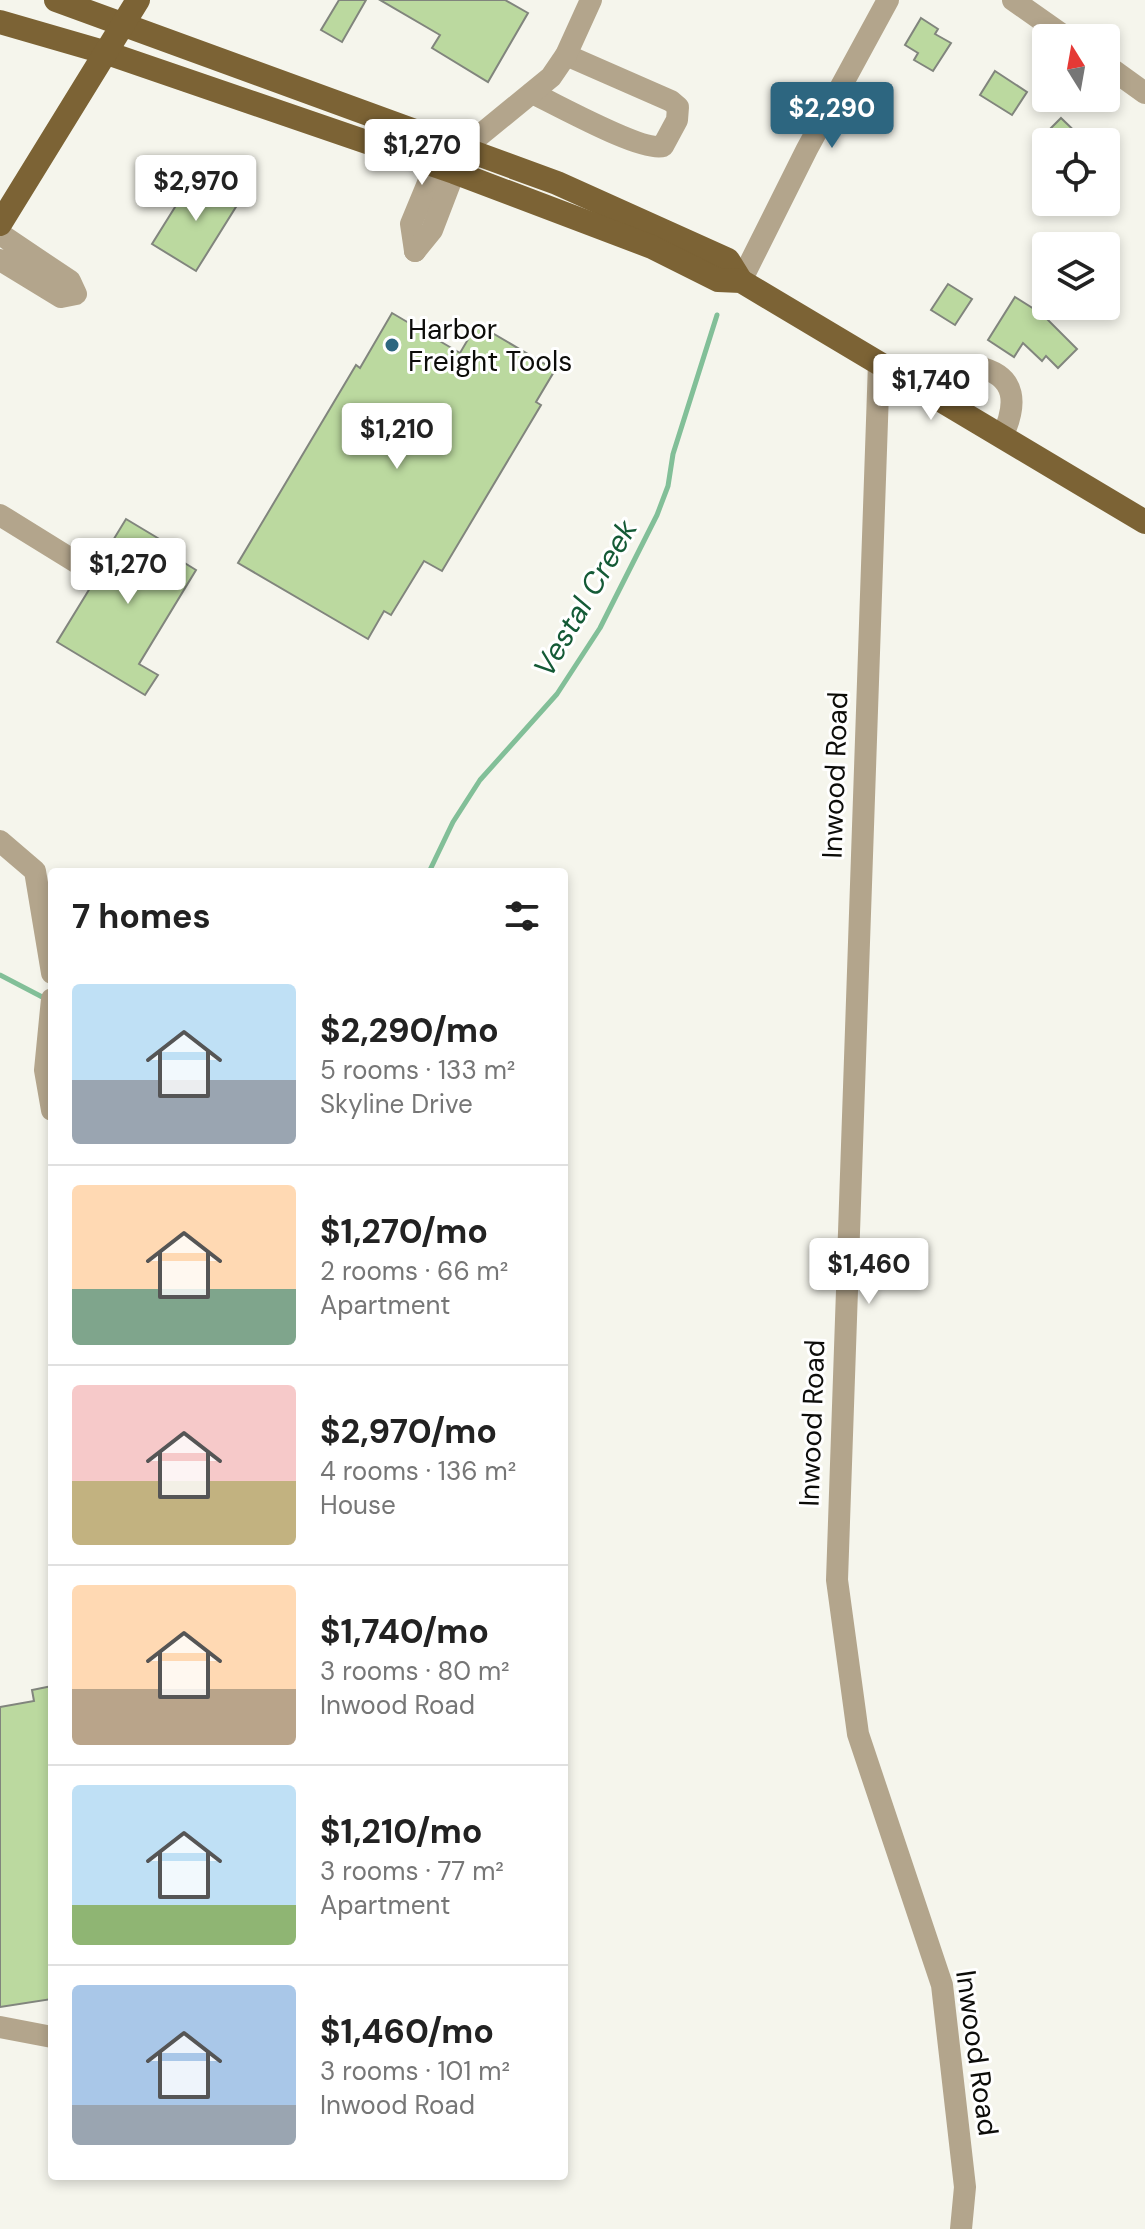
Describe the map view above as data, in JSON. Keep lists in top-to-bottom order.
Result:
{
  "streets": {
    "street": ["Inwood Road"]
  },
  "water": ["Vestal Creek"],
  "places": ["Harbor Freight Tools"],
  "north": "top",
  "page": {
    "price": [
      "$2,290",
      "$1,270",
      "$2,970",
      "$1,740",
      "$1,210",
      "$1,270",
      "$1,460"
    ],
    "heading": "7 homes",
    "list": [
      {
        "name": "$2,290/mo",
        "note": "5 rooms · 133 m² · Skyline Drive"
      },
      {
        "name": "$1,270/mo",
        "note": "2 rooms · 66 m² · Apartment"
      },
      {
        "name": "$2,970/mo",
        "note": "4 rooms · 136 m² · House"
      },
      {
        "name": "$1,740/mo",
        "note": "3 rooms · 80 m² · Inwood Road"
      },
      {
        "name": "$1,210/mo",
        "note": "3 rooms · 77 m² · Apartment"
      },
      {
        "name": "$1,460/mo",
        "note": "3 rooms · 101 m² · Inwood Road"
      }
    ]
  }
}
